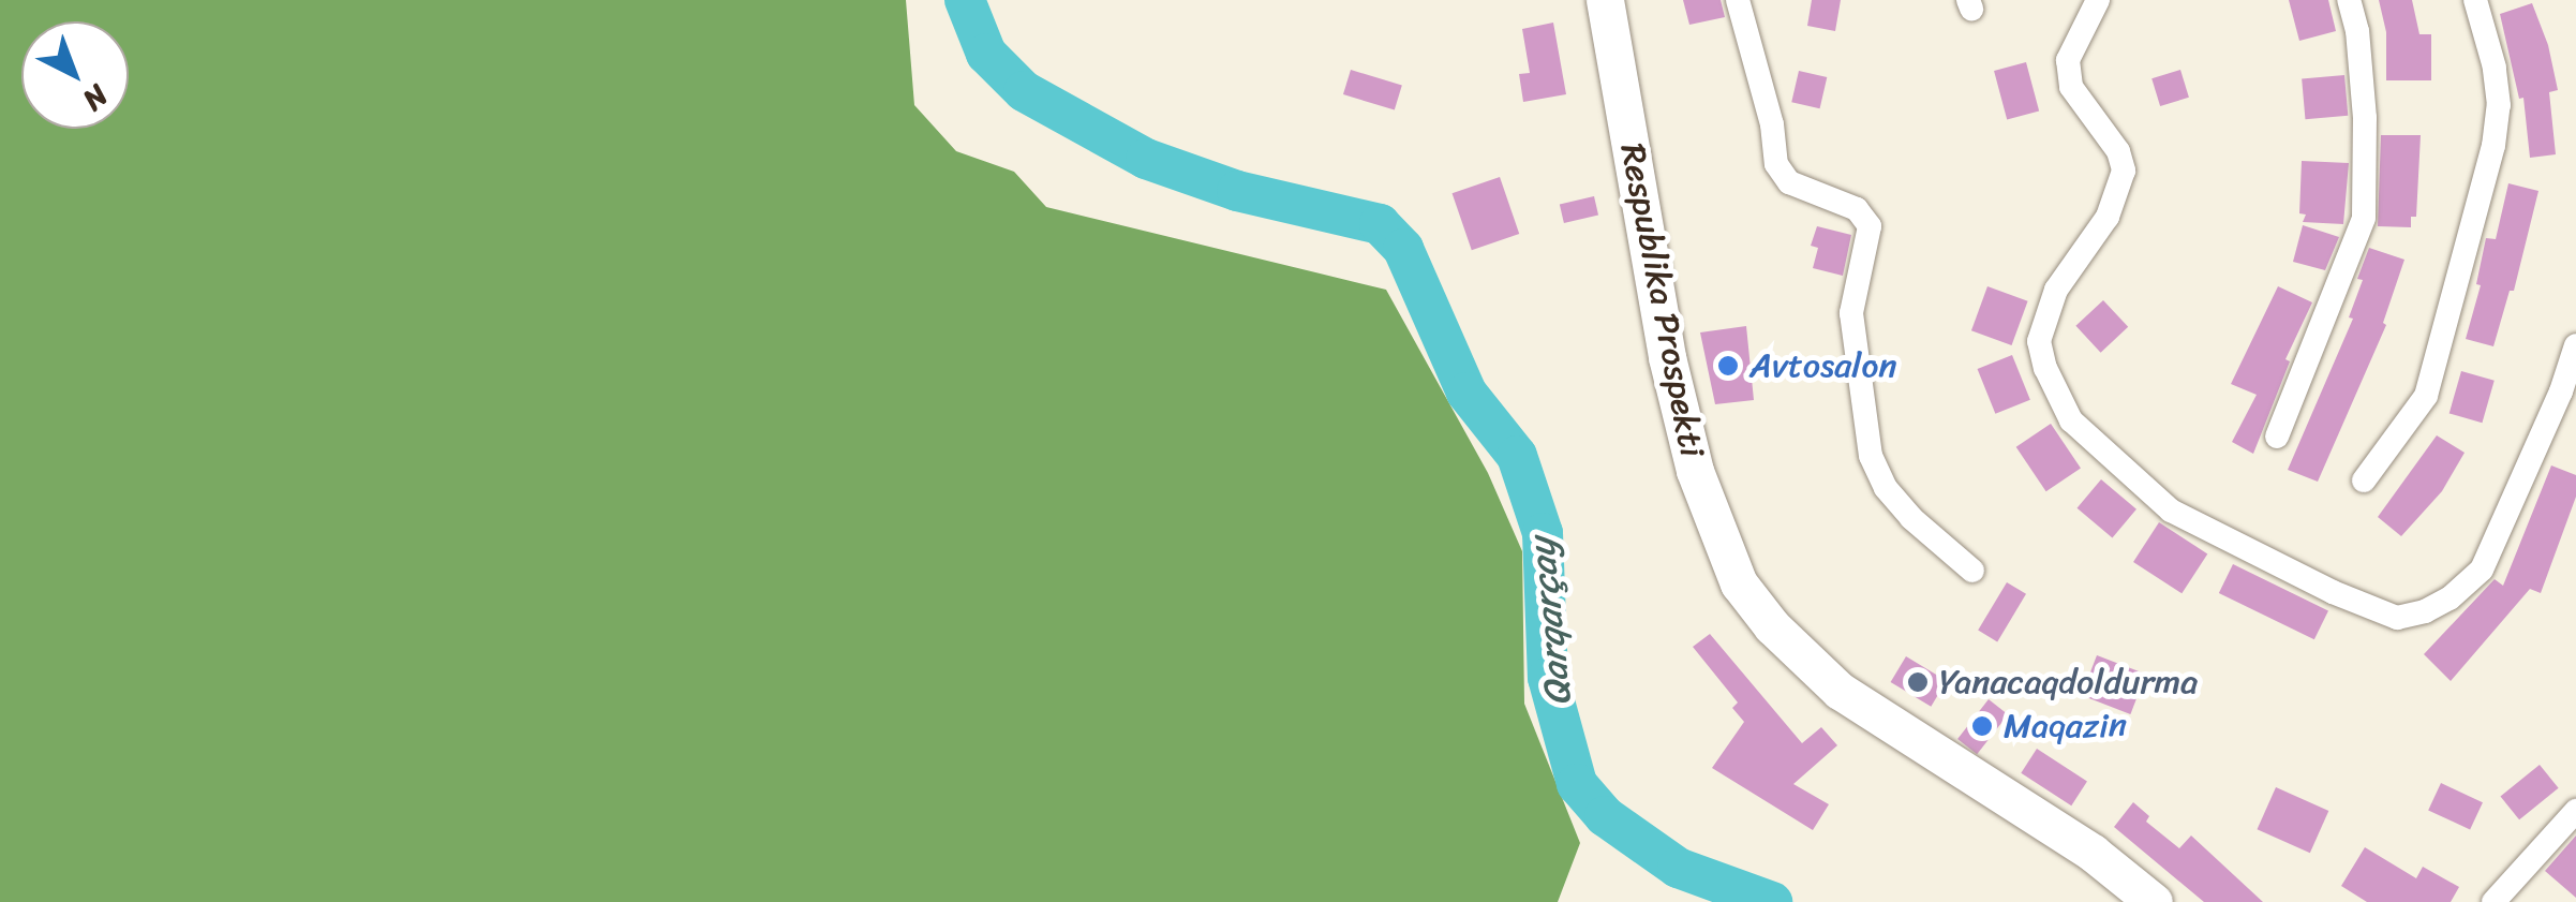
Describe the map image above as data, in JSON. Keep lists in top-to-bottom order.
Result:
{
  "streets": {
    "main road": ["Respublika Prospekti"]
  },
  "water": ["Qarqarçay"],
  "places": ["Avtosalon", "Yanacaqdoldurma", "Maqazin"],
  "north": "bottom right"
}
